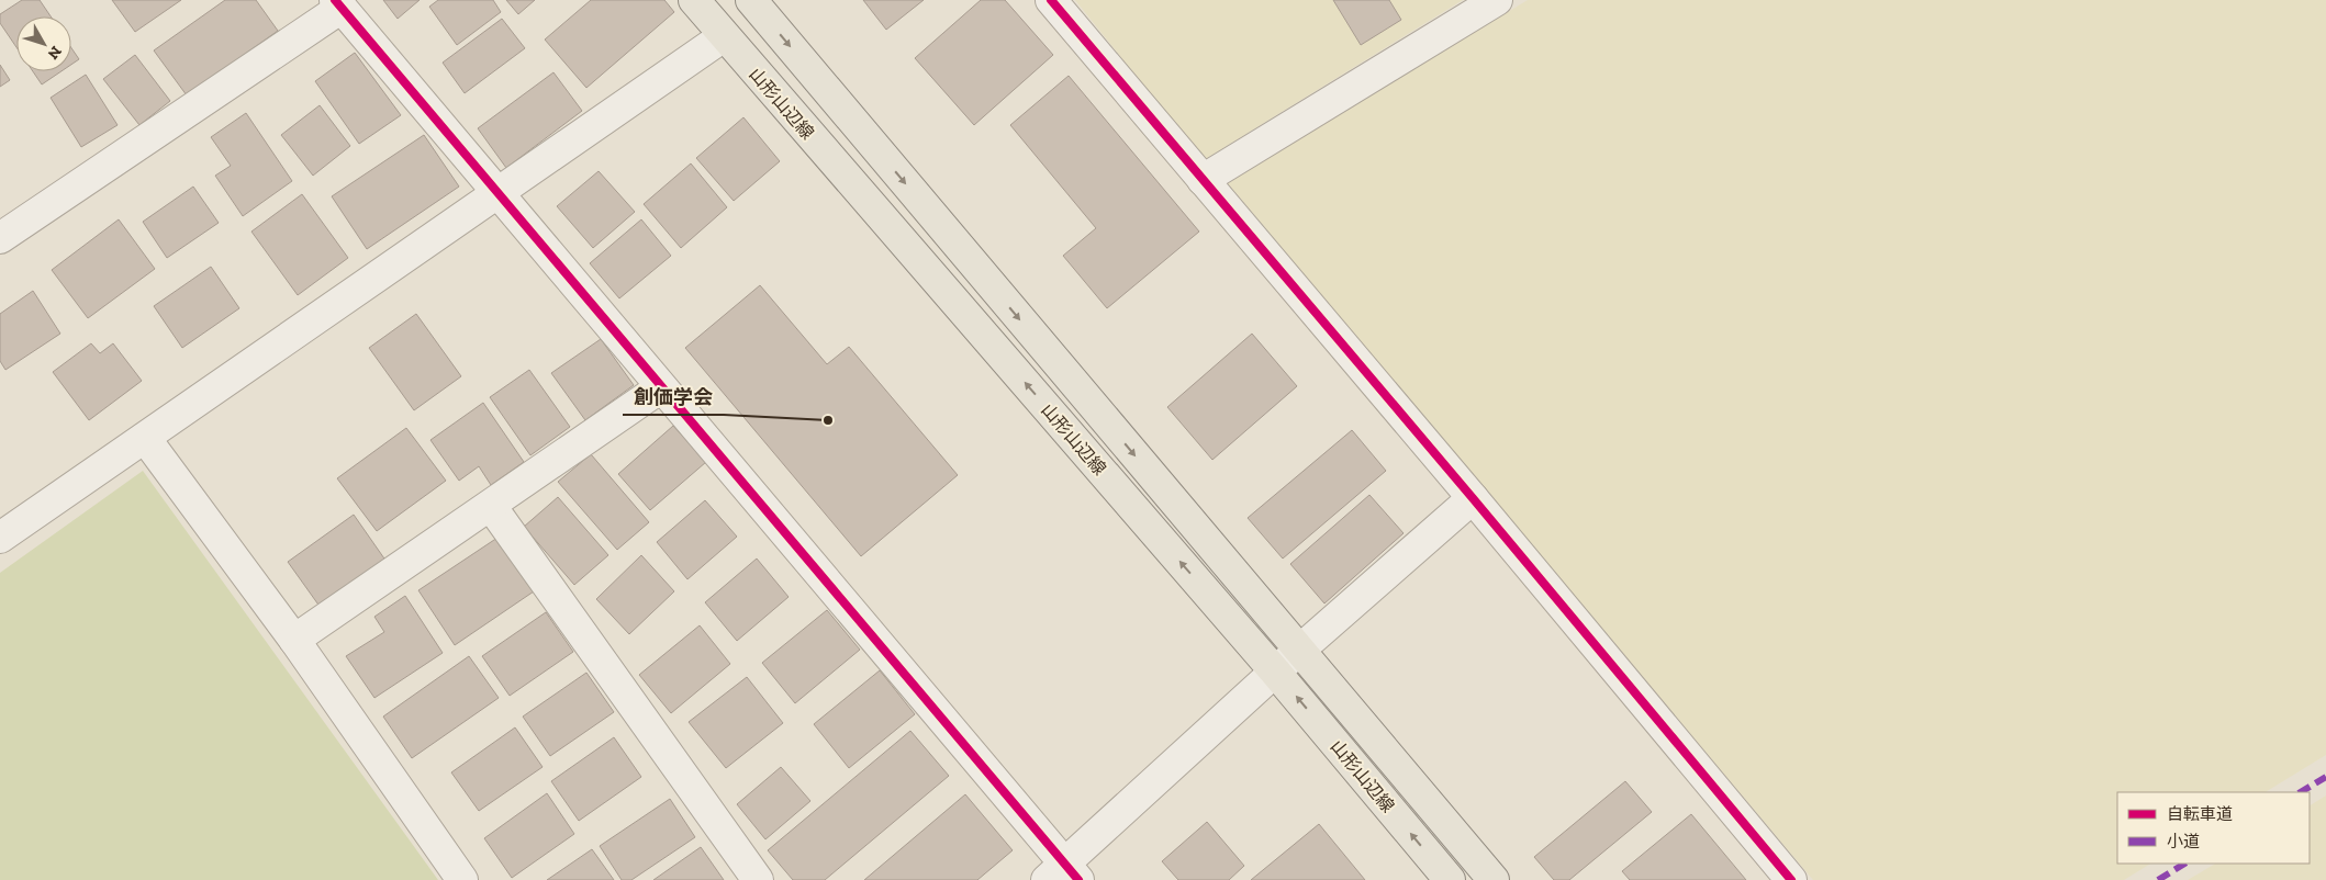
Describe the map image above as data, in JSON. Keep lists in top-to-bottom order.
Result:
{
  "streets": {
    "main road": ["山形山辺線"]
  },
  "places": ["創価学会"],
  "legend": ["自転車道", "小道"],
  "north": "bottom right"
}
